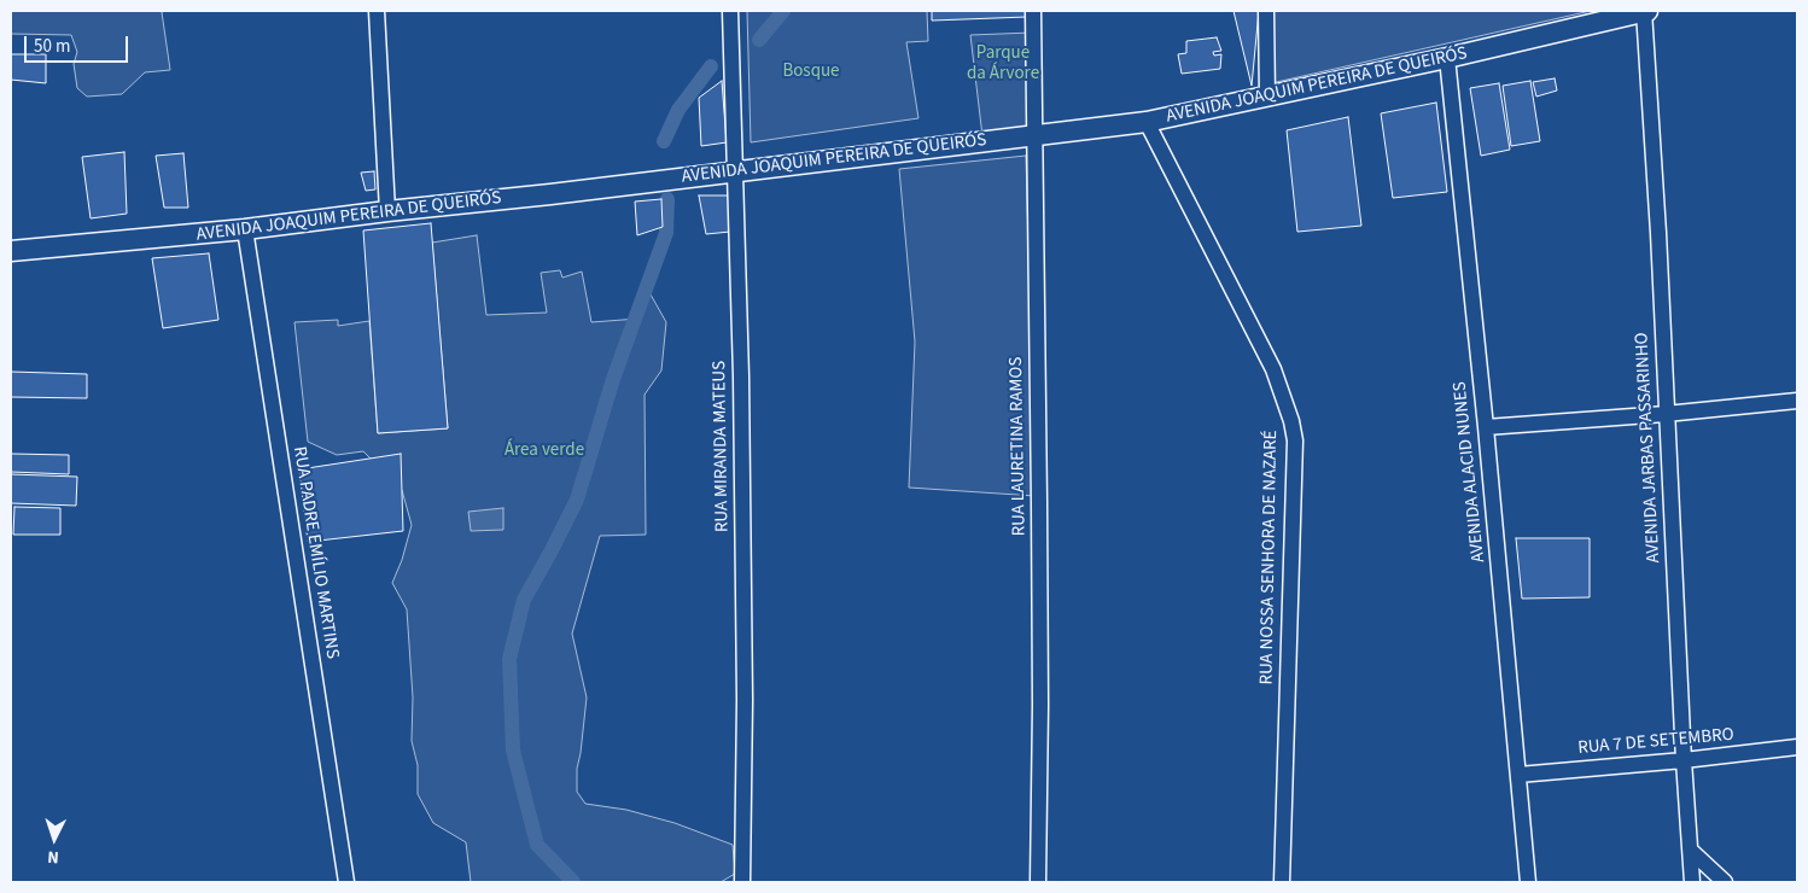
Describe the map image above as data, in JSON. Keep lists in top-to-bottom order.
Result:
{
  "streets": {
    "main road": ["AVENIDA JOAQUIM PEREIRA DE QUEIRÓS"],
    "street": [
      "RUA MIRANDA MATEUS",
      "RUA LAURETINA RAMOS",
      "AVENIDA JARBAS PASSARINHO",
      "AVENIDA ALACID NUNES",
      "RUA PADRE EMÍLIO MARTINS",
      "RUA NOSSA SENHORA DE NAZARÉ",
      "RUA 7 DE SETEMBRO"
    ]
  },
  "crossings": [
    ["AVENIDA JOAQUIM PEREIRA DE QUEIRÓS", "RUA MIRANDA MATEUS"],
    ["AVENIDA JOAQUIM PEREIRA DE QUEIRÓS", "RUA LAURETINA RAMOS"],
    ["AVENIDA JOAQUIM PEREIRA DE QUEIRÓS", "AVENIDA JARBAS PASSARINHO"],
    ["AVENIDA JOAQUIM PEREIRA DE QUEIRÓS", "AVENIDA ALACID NUNES"],
    ["AVENIDA JOAQUIM PEREIRA DE QUEIRÓS", "RUA PADRE EMÍLIO MARTINS"],
    ["AVENIDA JOAQUIM PEREIRA DE QUEIRÓS", "RUA NOSSA SENHORA DE NAZARÉ"],
    ["AVENIDA JARBAS PASSARINHO", "RUA 7 DE SETEMBRO"],
    ["AVENIDA ALACID NUNES", "RUA 7 DE SETEMBRO"]
  ],
  "parks": ["Parque da Árvore", "Bosque", "Área verde"],
  "scale_bar": "50 m",
  "north": "bottom"
}
